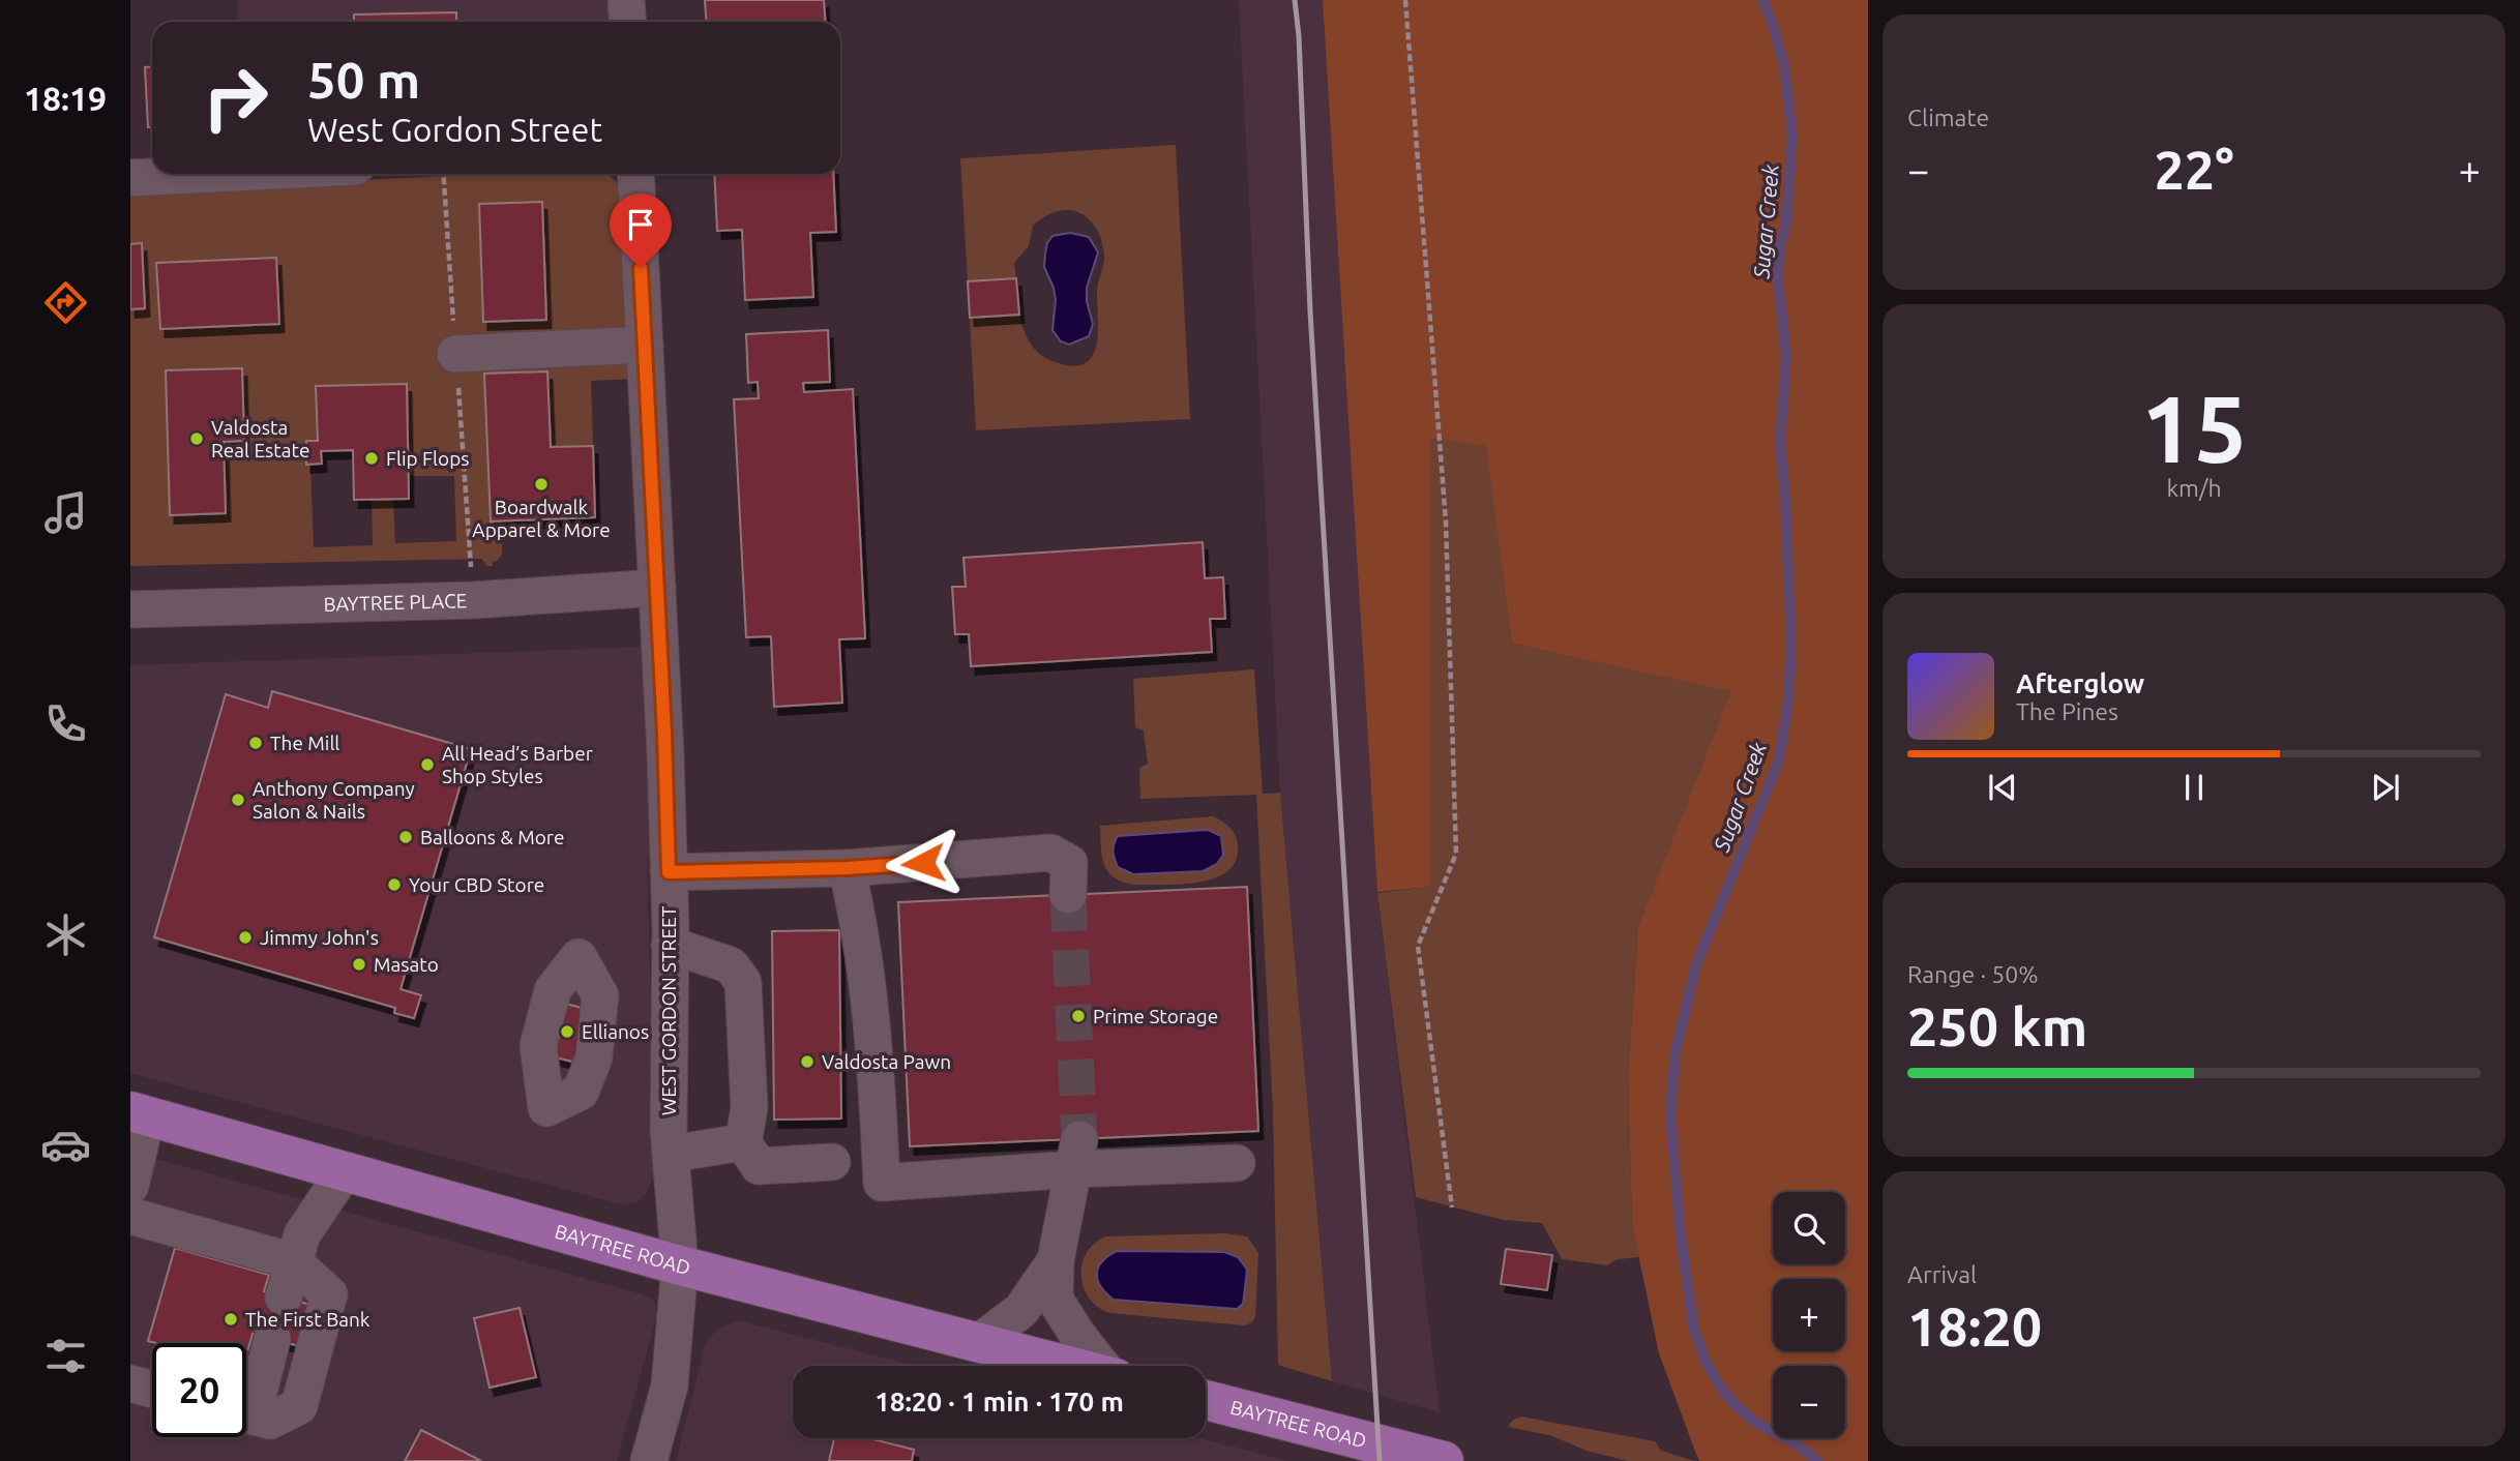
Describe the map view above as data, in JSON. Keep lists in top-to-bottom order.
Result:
{
  "streets": {
    "main road": ["BAYTREE ROAD"],
    "street": ["BAYTREE PLACE", "WEST GORDON STREET"]
  },
  "crossings": [
    ["BAYTREE PLACE", "WEST GORDON STREET"],
    ["WEST GORDON STREET", "BAYTREE ROAD"]
  ],
  "water": ["Sugar Creek"],
  "places": [
    "Valdosta Real Estate",
    "Flip Flops",
    "Boardwalk Apparel & More",
    "The Mill",
    "All Head’s Barber Shop Styles",
    "Anthony Company Salon & Nails",
    "Balloons & More",
    "Your CBD Store",
    "Jimmy John's",
    "Masato",
    "Prime Storage",
    "Ellianos",
    "Valdosta Pawn",
    "The First Bank"
  ],
  "page": {
    "tabs": "18:19",
    "tile": [
      "Climate",
      ["15", "km/h"],
      ["Range · 50%", "250 km"],
      ["Arrival", "18:20"]
    ],
    "turn": ["50 m", "West Gordon Street"],
    "heat": ["−", "22°", "+"],
    "song": ["Afterglow", "The Pines"],
    "map_buttons": ["+", "−"],
    "limit": "20",
    "trip": "18:20 · 1 min · 170 m"
  }
}
